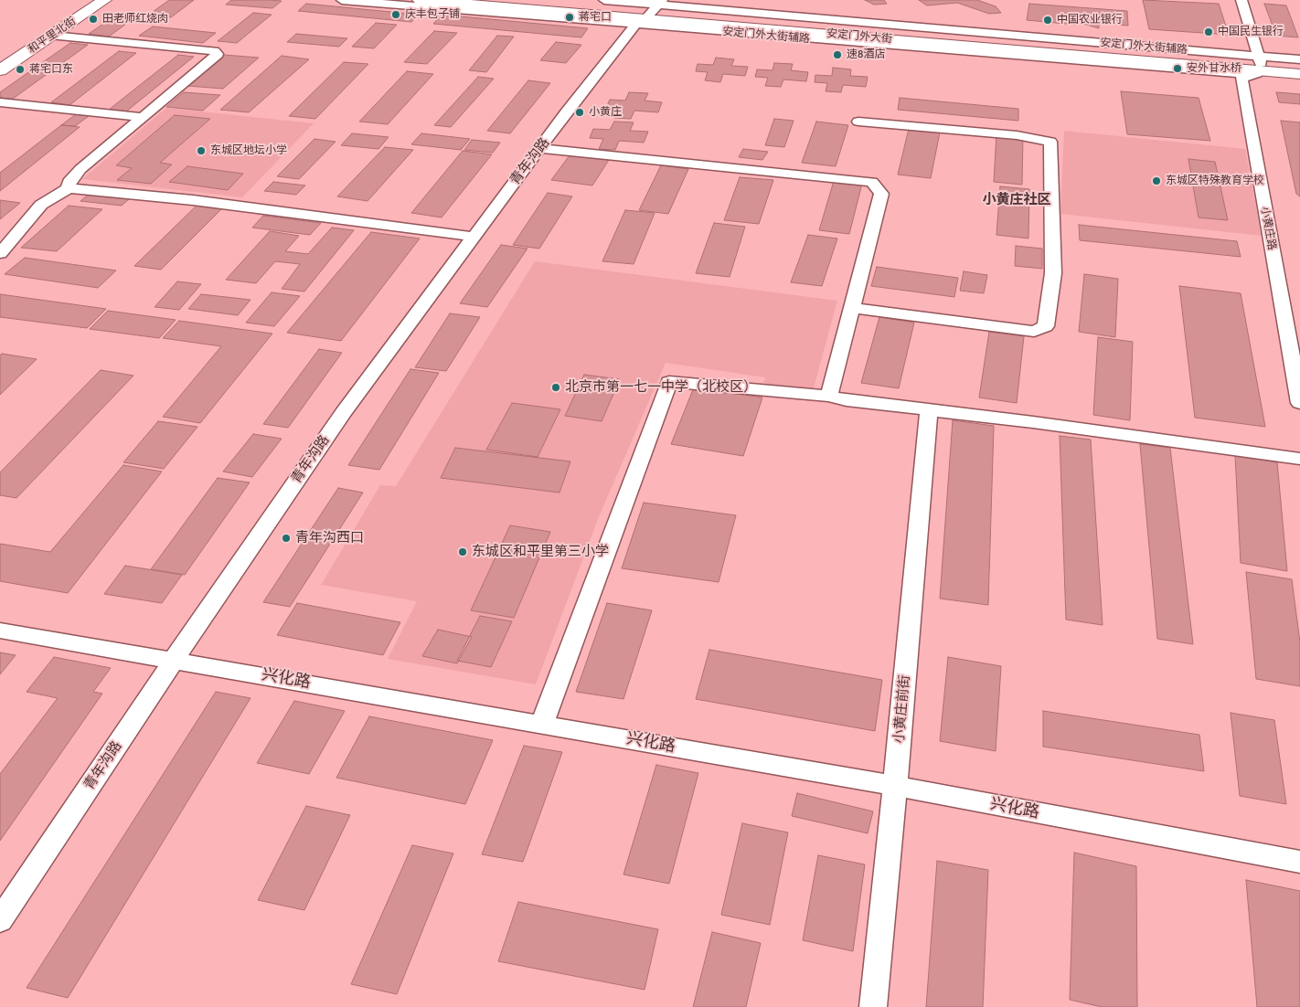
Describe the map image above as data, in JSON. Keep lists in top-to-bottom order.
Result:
{
  "streets": {
    "main road": ["和平里北街", "安定门外大街"],
    "street": [
      "青年沟路",
      "小黄庄路",
      "兴化路",
      "小黄庄前街"
    ]
  },
  "crossings": [
    ["安定门外大街", "青年沟路"],
    ["安定门外大街", "小黄庄路"],
    ["青年沟路", "兴化路"],
    ["兴化路", "小黄庄前街"]
  ],
  "districts": ["小黄庄社区"],
  "places": [
    "庆丰包子铺",
    "蒋宅口",
    "田老师红烧肉",
    "中国农业银行",
    "中国民生银行",
    "速8酒店",
    "安外甘水桥",
    "蒋宅口东",
    "小黄庄",
    "东城区地坛小学",
    "东城区特殊教育学校",
    "北京市第一七一中学（北校区）",
    "青年沟西口",
    "东城区和平里第三小学"
  ]
}
